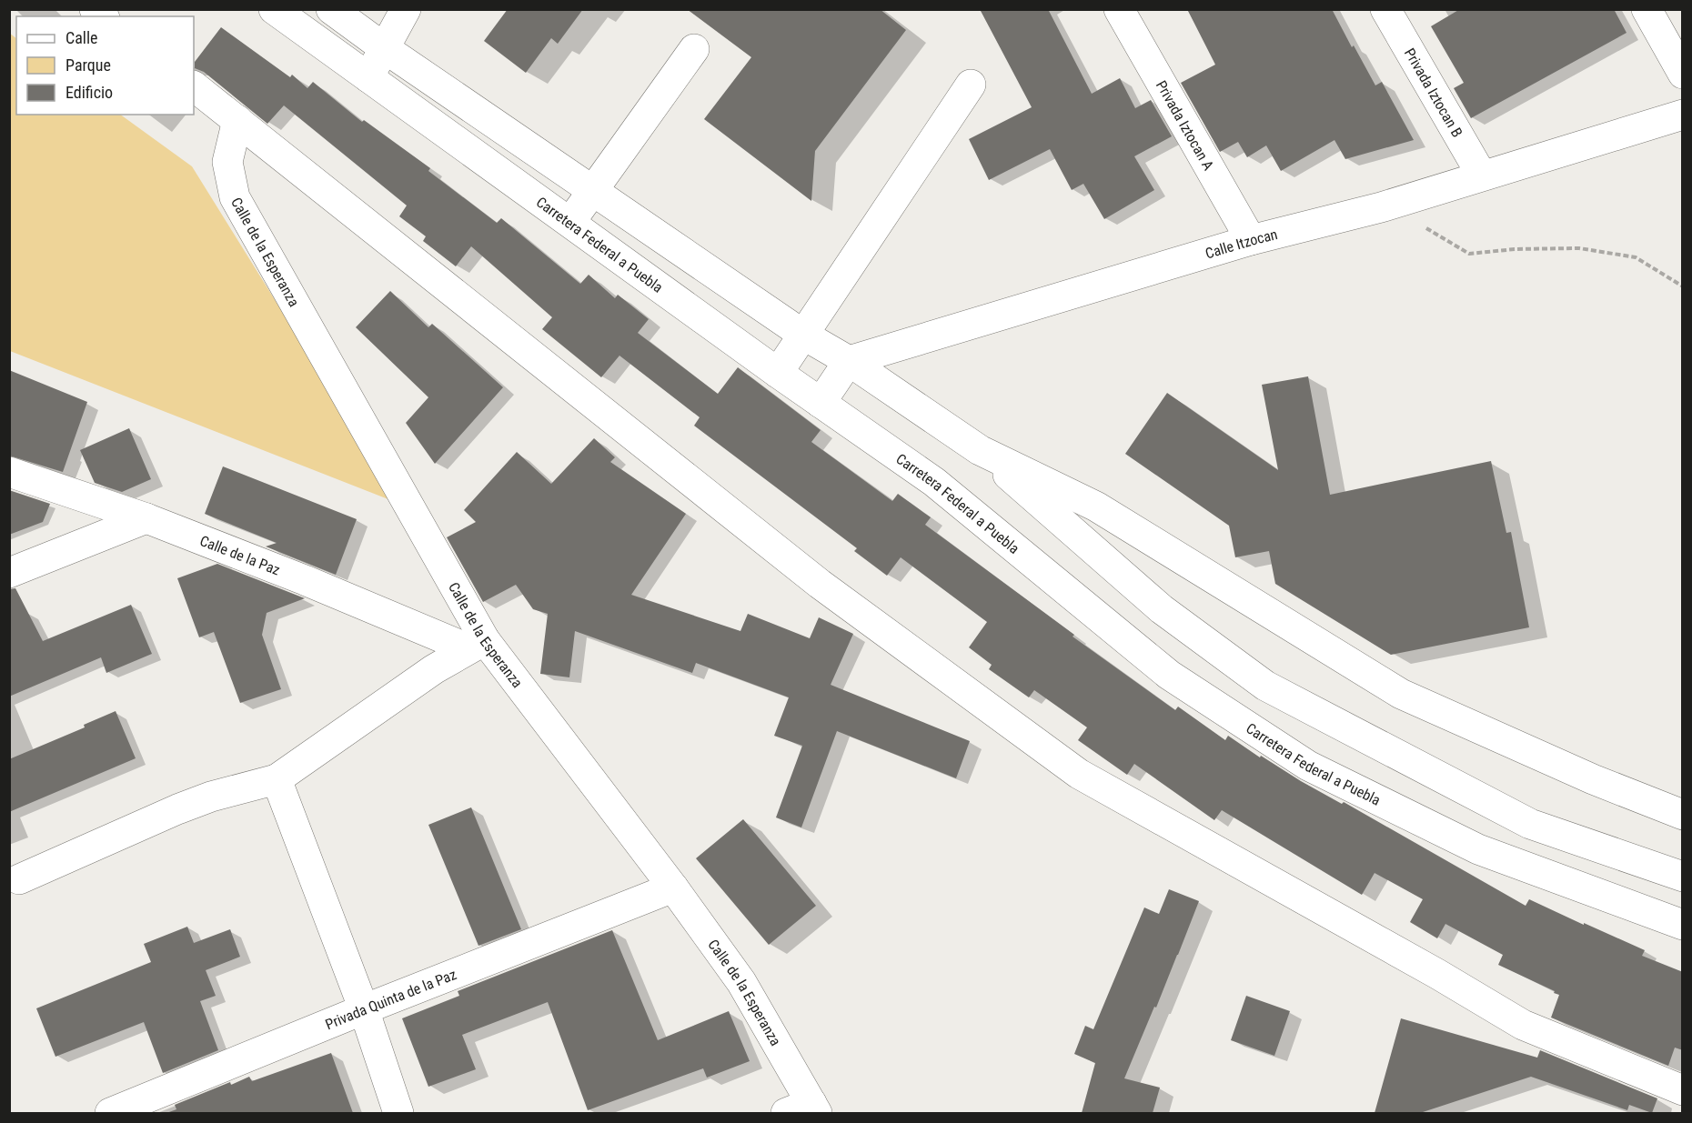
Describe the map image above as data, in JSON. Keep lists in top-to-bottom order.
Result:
{
  "streets": {
    "street": [
      "Privada Iztocan B",
      "Privada Iztocan A",
      "Calle Itzocan",
      "Carretera Federal a Puebla",
      "Calle de la Esperanza",
      "Calle de la Paz",
      "Privada Quinta de la Paz"
    ]
  },
  "crossings": [
    ["Privada Iztocan B", "Calle Itzocan"],
    ["Privada Iztocan A", "Calle Itzocan"],
    ["Calle de la Esperanza", "Calle de la Paz"],
    ["Calle de la Esperanza", "Privada Quinta de la Paz"]
  ],
  "legend": ["Calle", "Parque", "Edificio"]
}
